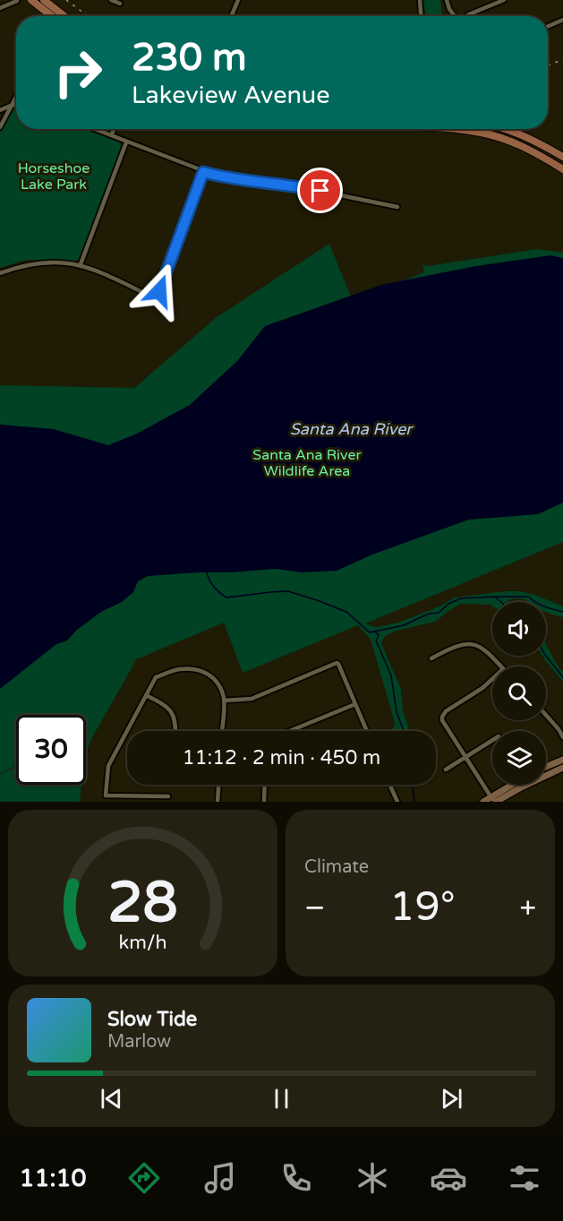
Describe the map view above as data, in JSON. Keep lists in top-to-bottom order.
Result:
{
  "water": ["Santa Ana River"],
  "parks": ["Horseshoe Lake Park", "Santa Ana River Wildlife Area"],
  "page": {
    "turn": ["230 m", "Lakeview Avenue"],
    "limit": "30",
    "trip": "11:12 · 2 min · 450 m",
    "tile": "Climate",
    "heat": ["−", "19°", "+"],
    "song": ["Slow Tide", "Marlow"],
    "tabs": "11:10",
    "gauge": ["28", "km/h"]
  }
}
